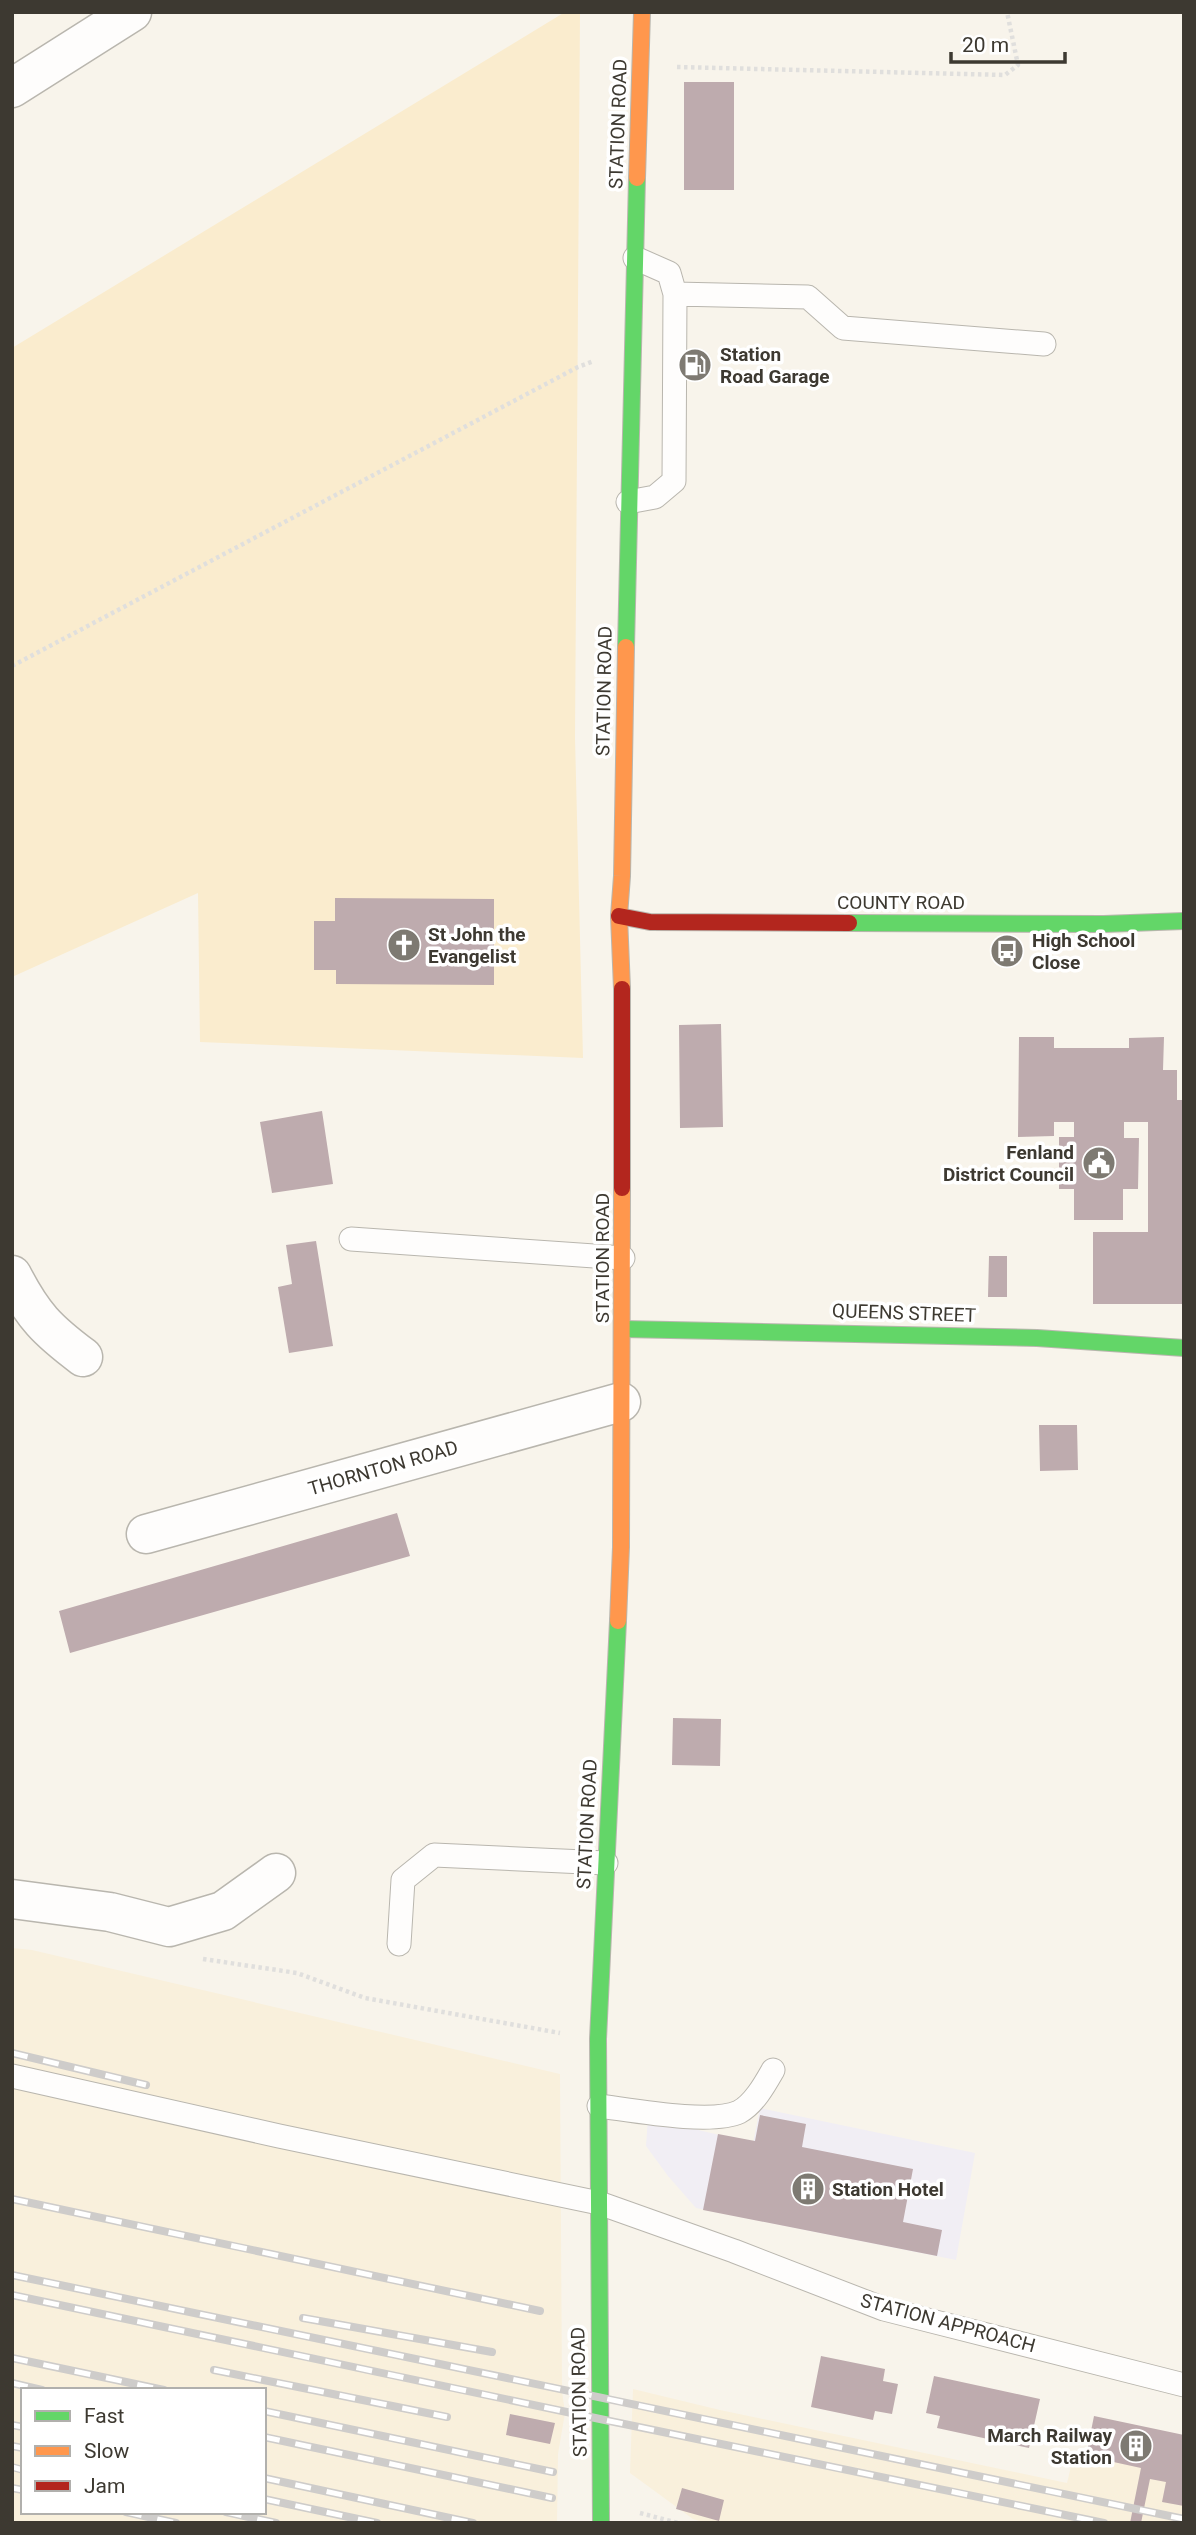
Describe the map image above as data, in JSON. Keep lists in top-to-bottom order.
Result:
{
  "streets": {
    "main road": ["STATION ROAD", "COUNTY ROAD", "QUEENS STREET"],
    "street": ["THORNTON ROAD"],
    "lane": ["STATION APPROACH"]
  },
  "crossings": [
    ["STATION ROAD", "COUNTY ROAD"],
    ["STATION ROAD", "QUEENS STREET"],
    ["STATION ROAD", "THORNTON ROAD"],
    ["STATION ROAD", "STATION APPROACH"]
  ],
  "places": {
    "fuel station": ["Station Road Garage"],
    "church": ["St John the Evangelist"],
    "bus stop": ["High School Close"],
    "public building": ["Fenland District Council"],
    "building": ["Station Hotel", "March Railway Station"]
  },
  "legend": ["Fast", "Slow", "Jam"],
  "scale_bar": "20 m"
}
